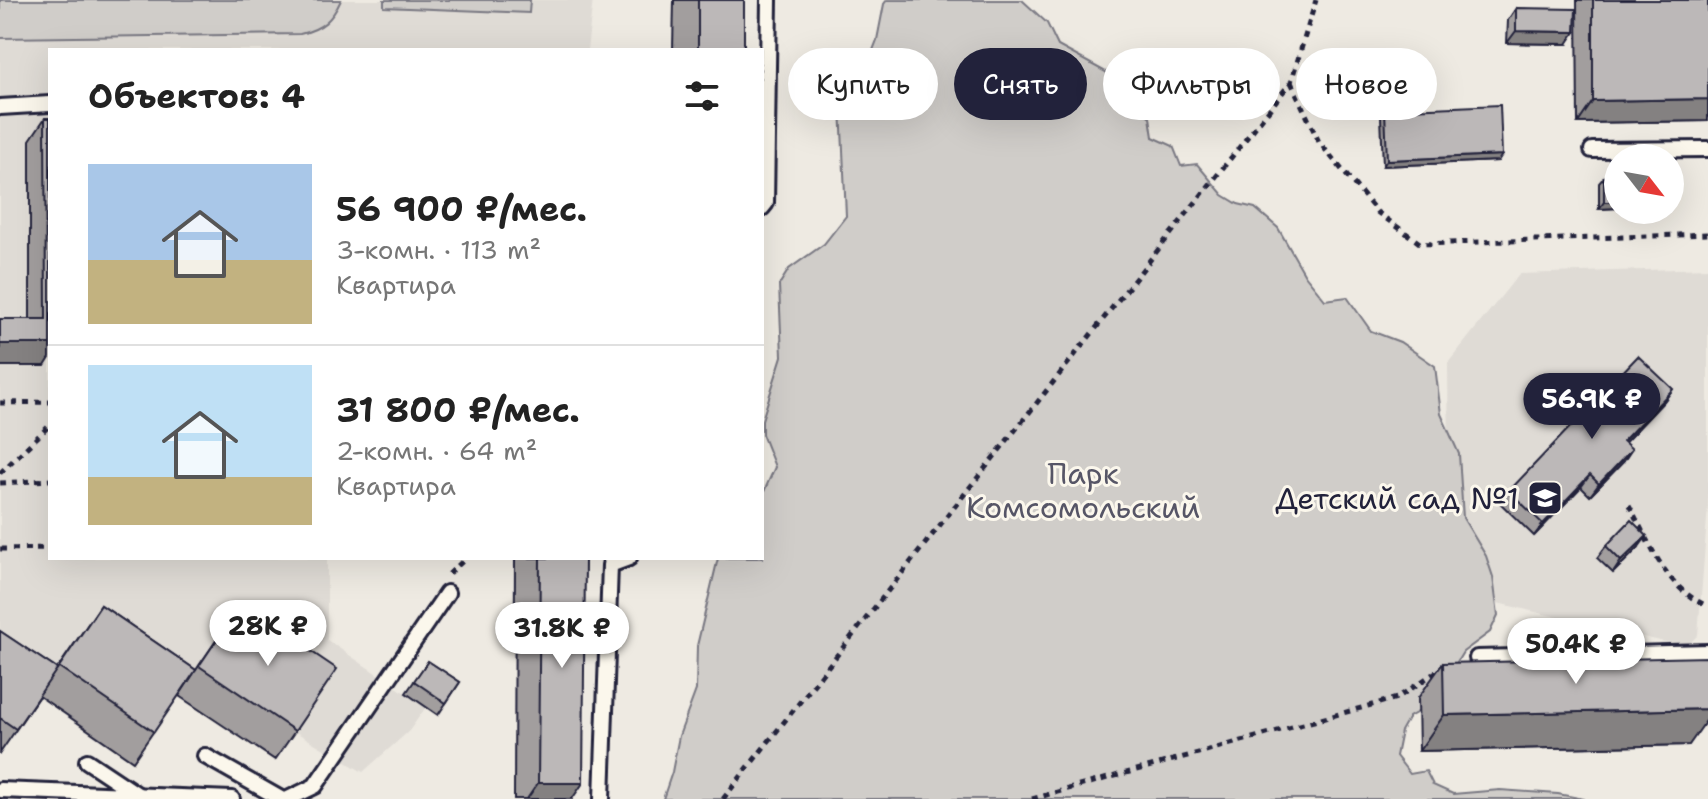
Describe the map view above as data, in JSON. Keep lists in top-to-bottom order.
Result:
{
  "parks": ["Парк Комсомольский"],
  "places": {
    "school or university": ["Детский сад №1"]
  },
  "north": "bottom right",
  "page": {
    "chip": [
      "Купить",
      "Снять",
      "Фильтры",
      "Новое"
    ],
    "heading": "Объектов: 4",
    "list": [
      {
        "name": "56 900 ₽/мес.",
        "note": "3-комн. · 113 m² · Квартира"
      },
      {
        "name": "31 800 ₽/мес.",
        "note": "2-комн. · 64 m² · Квартира"
      }
    ],
    "price": [
      "56.9K ₽",
      "28K ₽",
      "31.8K ₽",
      "50.4K ₽"
    ]
  }
}
